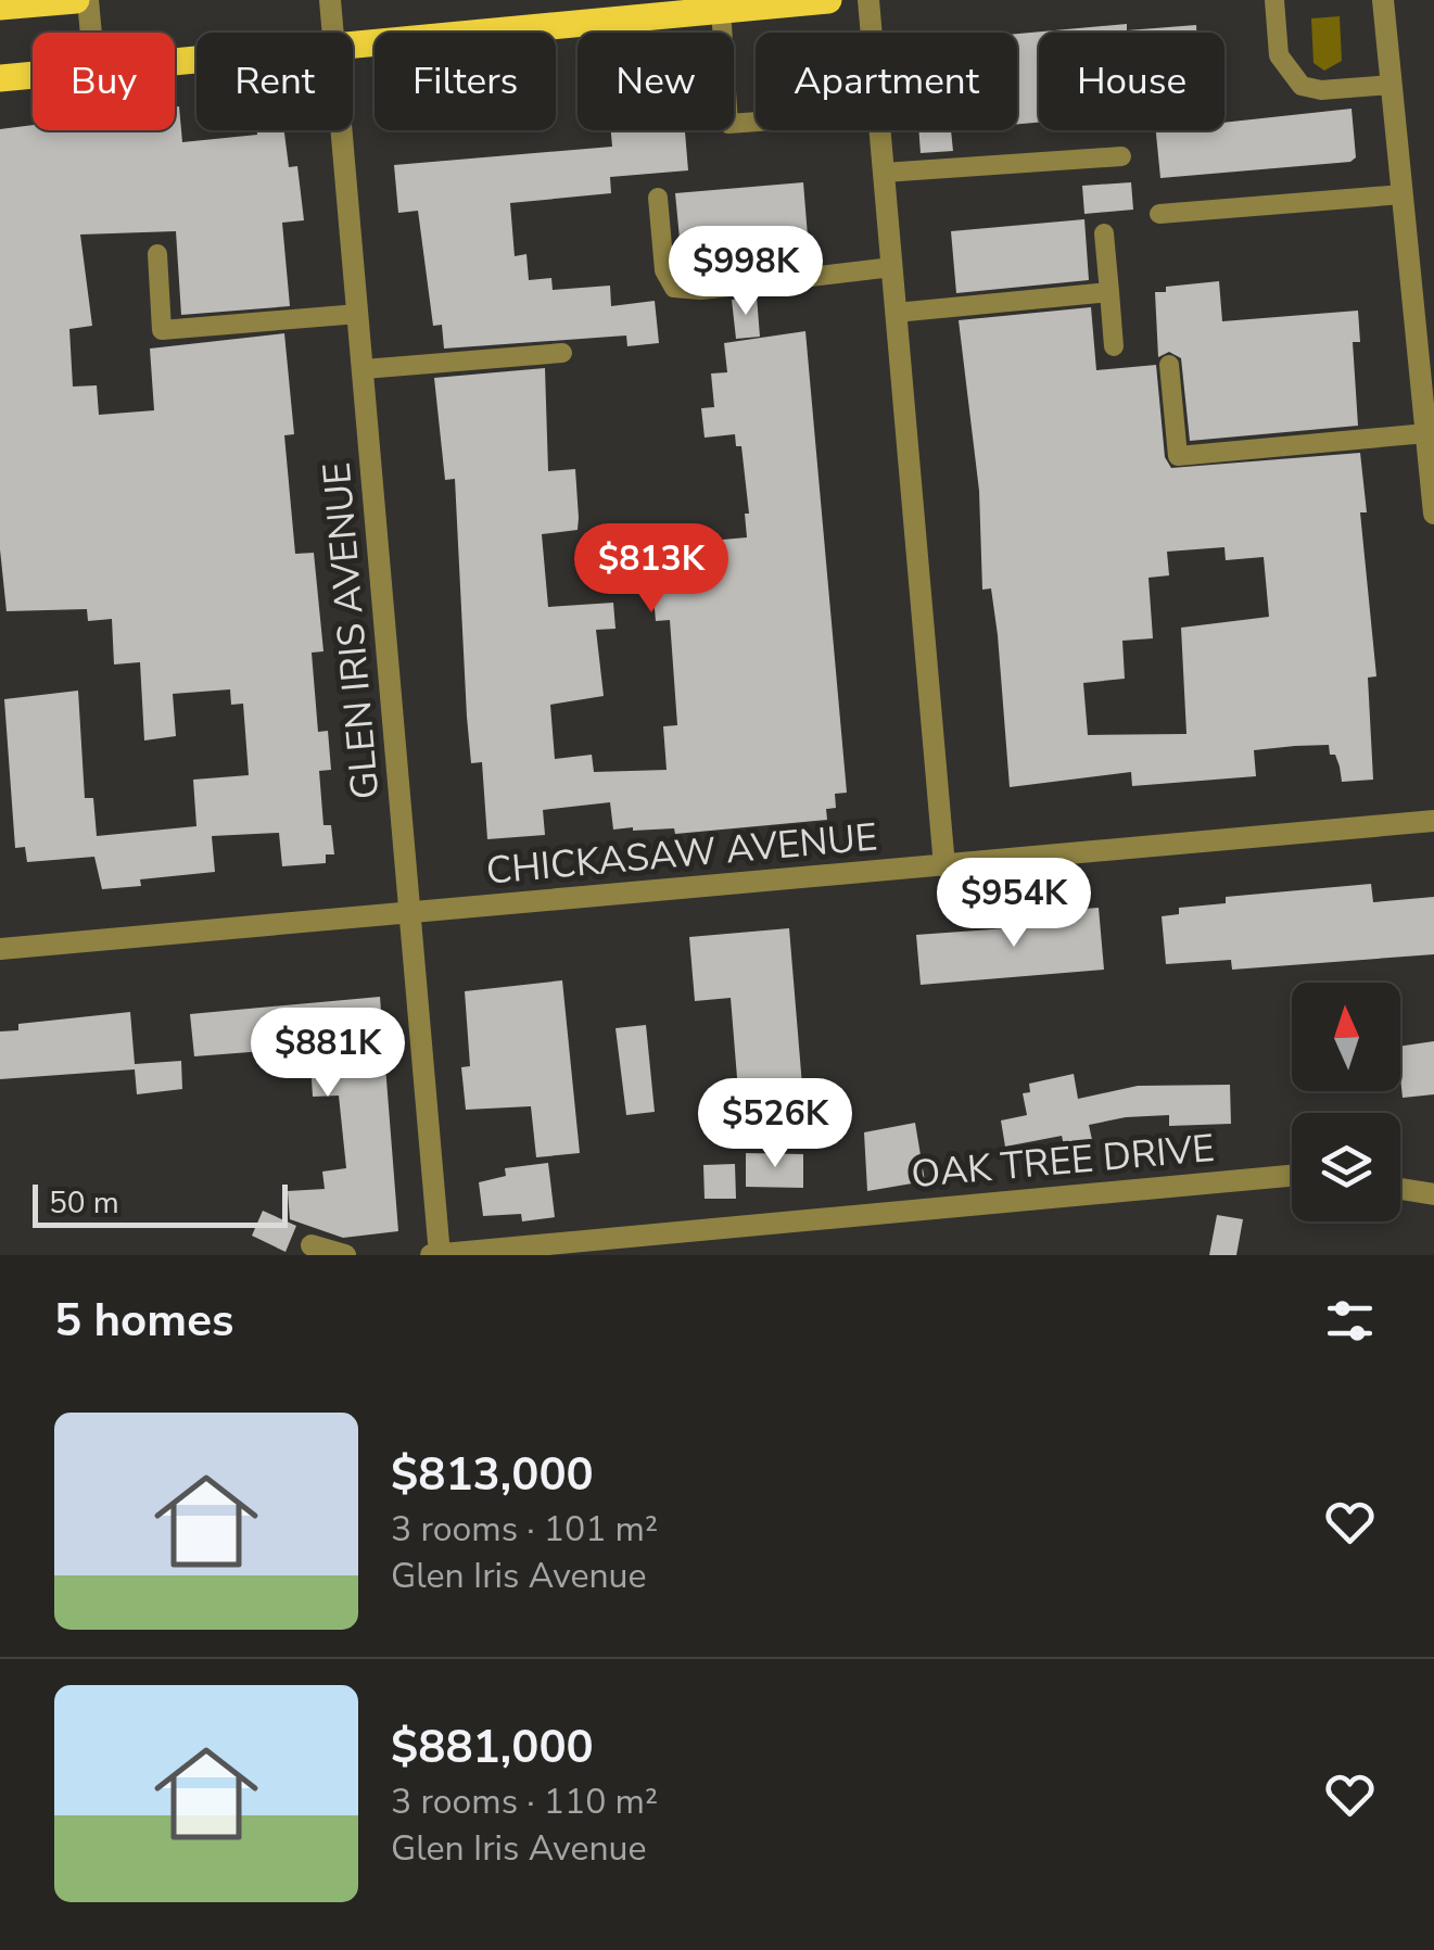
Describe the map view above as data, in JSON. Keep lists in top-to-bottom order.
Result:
{
  "streets": {
    "street": ["GLEN IRIS AVENUE", "CHICKASAW AVENUE", "OAK TREE DRIVE"]
  },
  "crossings": [
    ["GLEN IRIS AVENUE", "CHICKASAW AVENUE"],
    ["GLEN IRIS AVENUE", "OAK TREE DRIVE"]
  ],
  "scale_bar": "50 m",
  "north": "top",
  "page": {
    "chip": [
      "Buy",
      "Rent",
      "Filters",
      "New",
      "Apartment",
      "House"
    ],
    "price": [
      "$998K",
      "$813K",
      "$954K",
      "$881K",
      "$526K"
    ],
    "scale": "50 m",
    "heading": "5 homes",
    "list": [
      {
        "name": "$813,000",
        "note": "3 rooms · 101 m² · Glen Iris Avenue"
      },
      {
        "name": "$881,000",
        "note": "3 rooms · 110 m² · Glen Iris Avenue"
      }
    ]
  }
}
